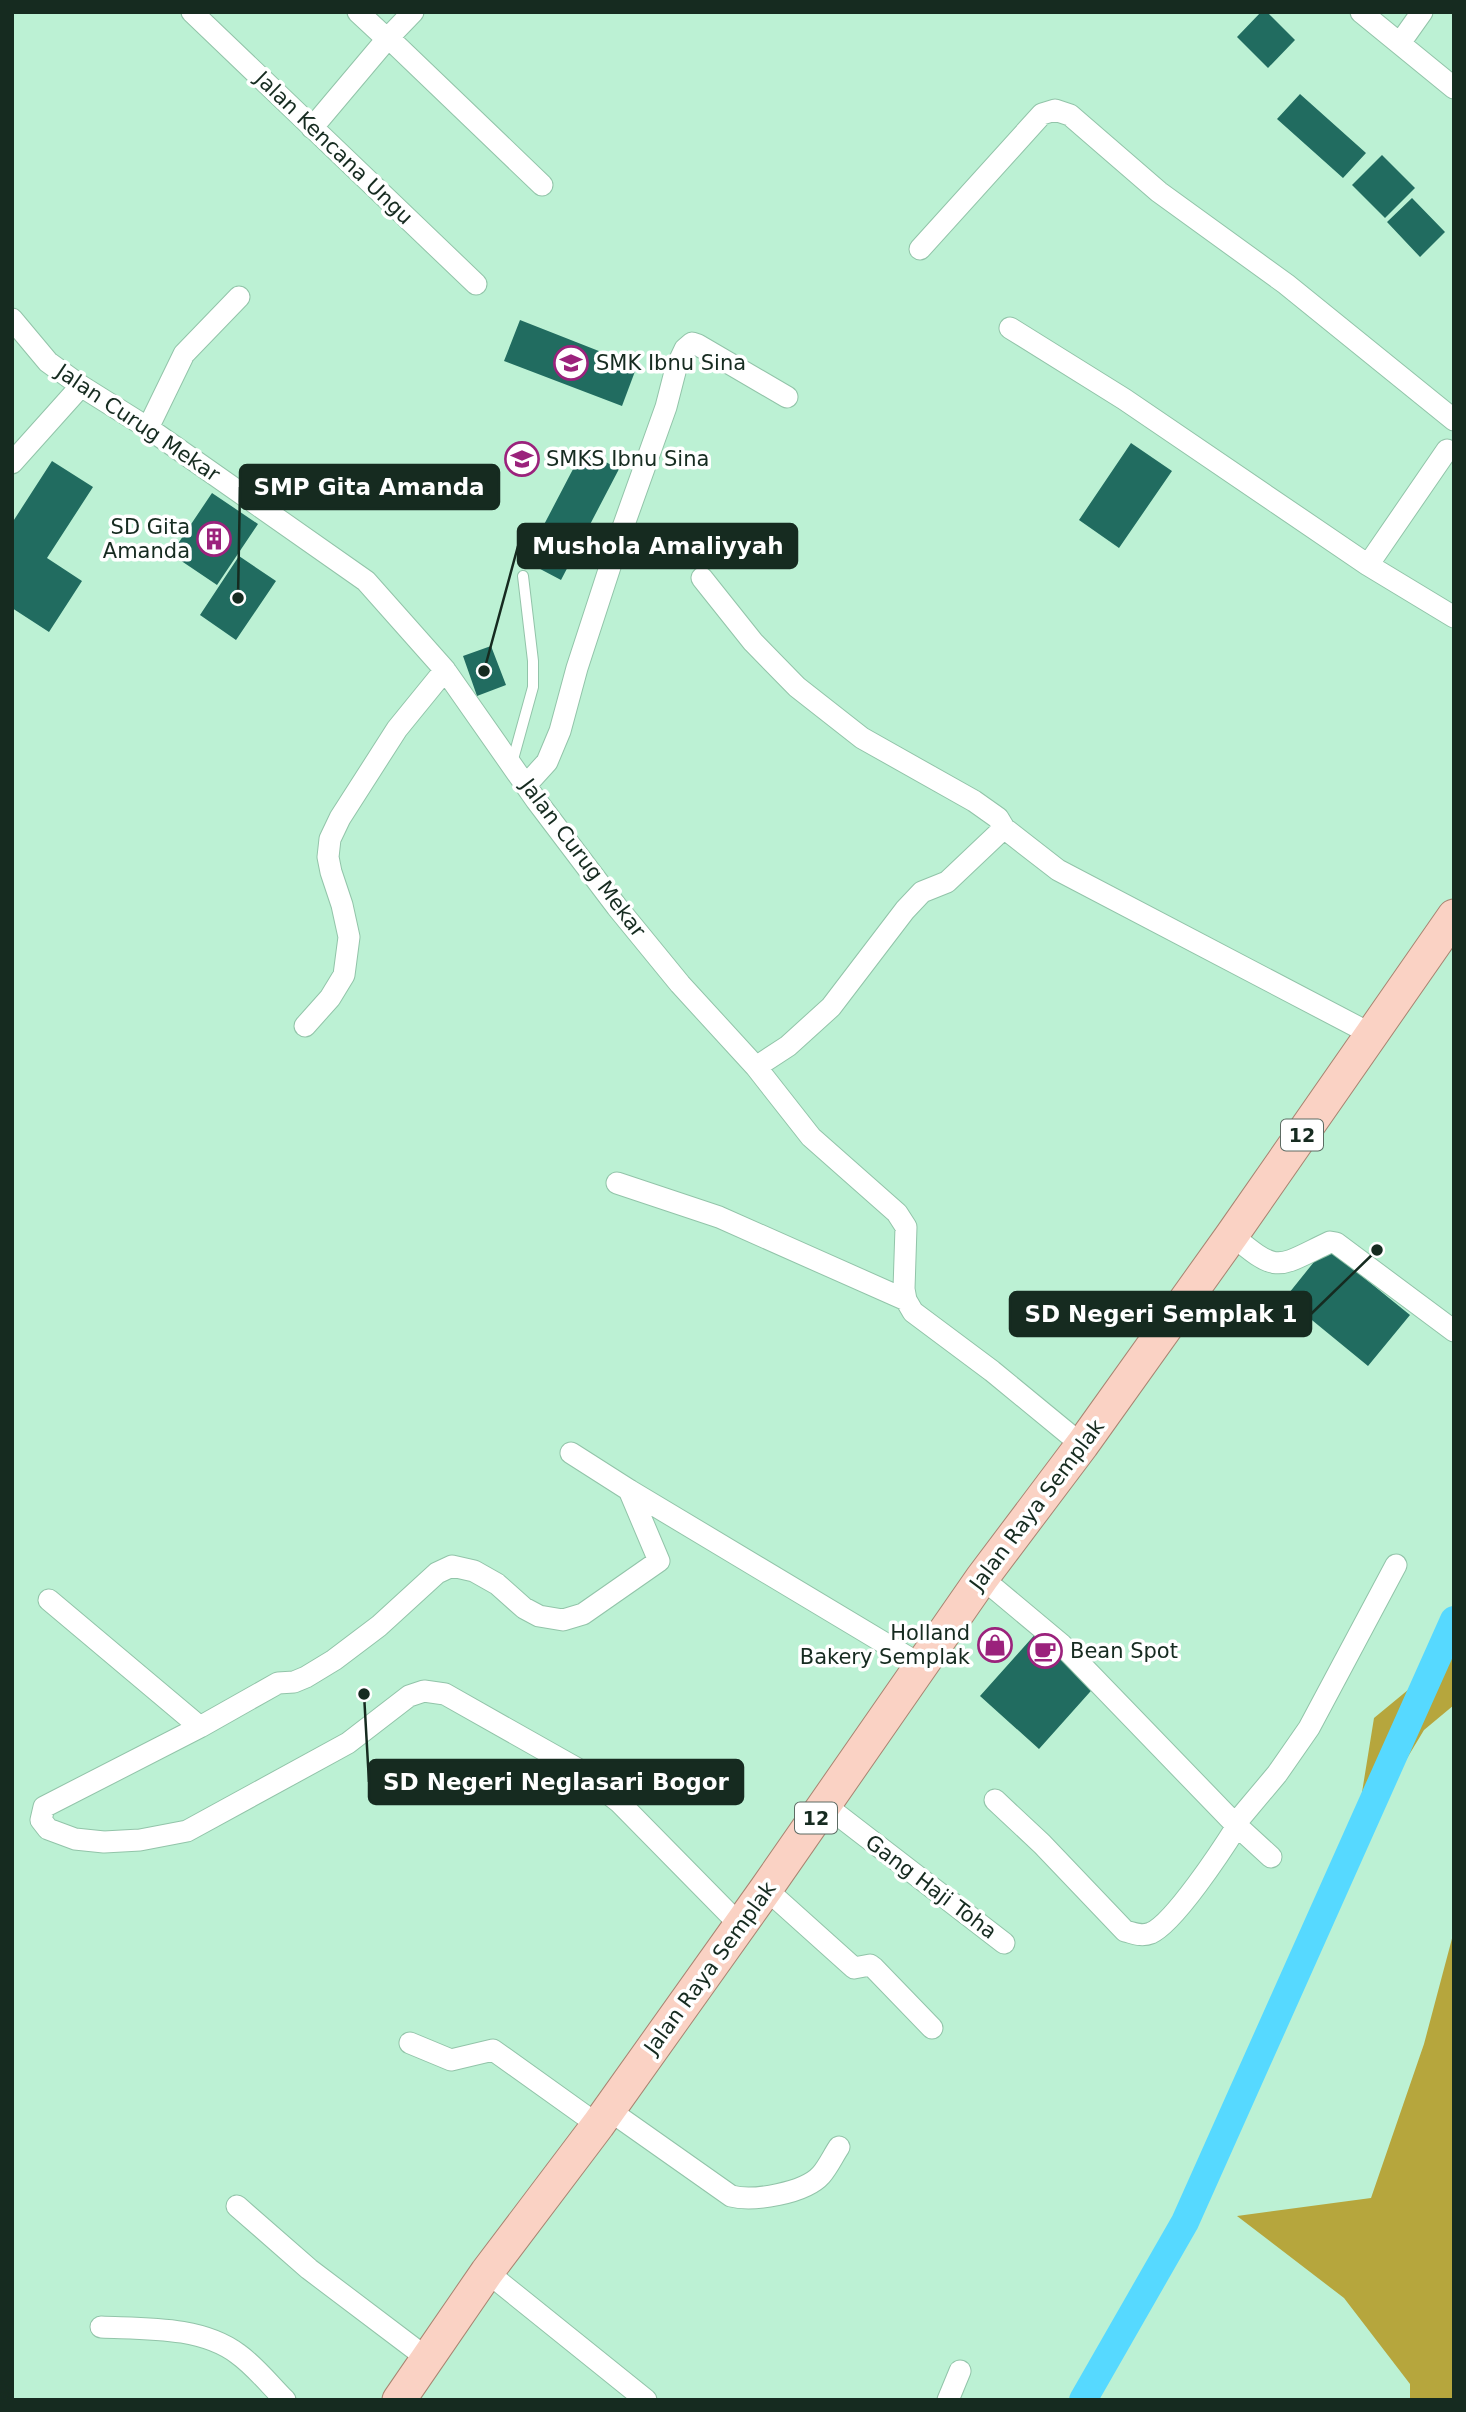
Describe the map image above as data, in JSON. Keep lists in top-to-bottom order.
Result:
{
  "streets": {
    "main road": ["12", "Jalan Raya Semplak"],
    "street": ["Jalan Kencana Ungu", "Jalan Curug Mekar", "Gang Haji Toha"]
  },
  "crossings": [
    ["Jalan Raya Semplak", "Gang Haji Toha"]
  ],
  "places": {
    "school or university": ["SMK Ibnu Sina", "SMKS Ibnu Sina"],
    "building": ["SD Gita Amanda"],
    "other": [
      "SMP Gita Amanda",
      "Mushola Amaliyyah",
      "SD Negeri Semplak 1",
      "SD Negeri Neglasari Bogor"
    ],
    "shop": ["Holland Bakery Semplak"],
    "cafe": ["Bean Spot"]
  }
}
